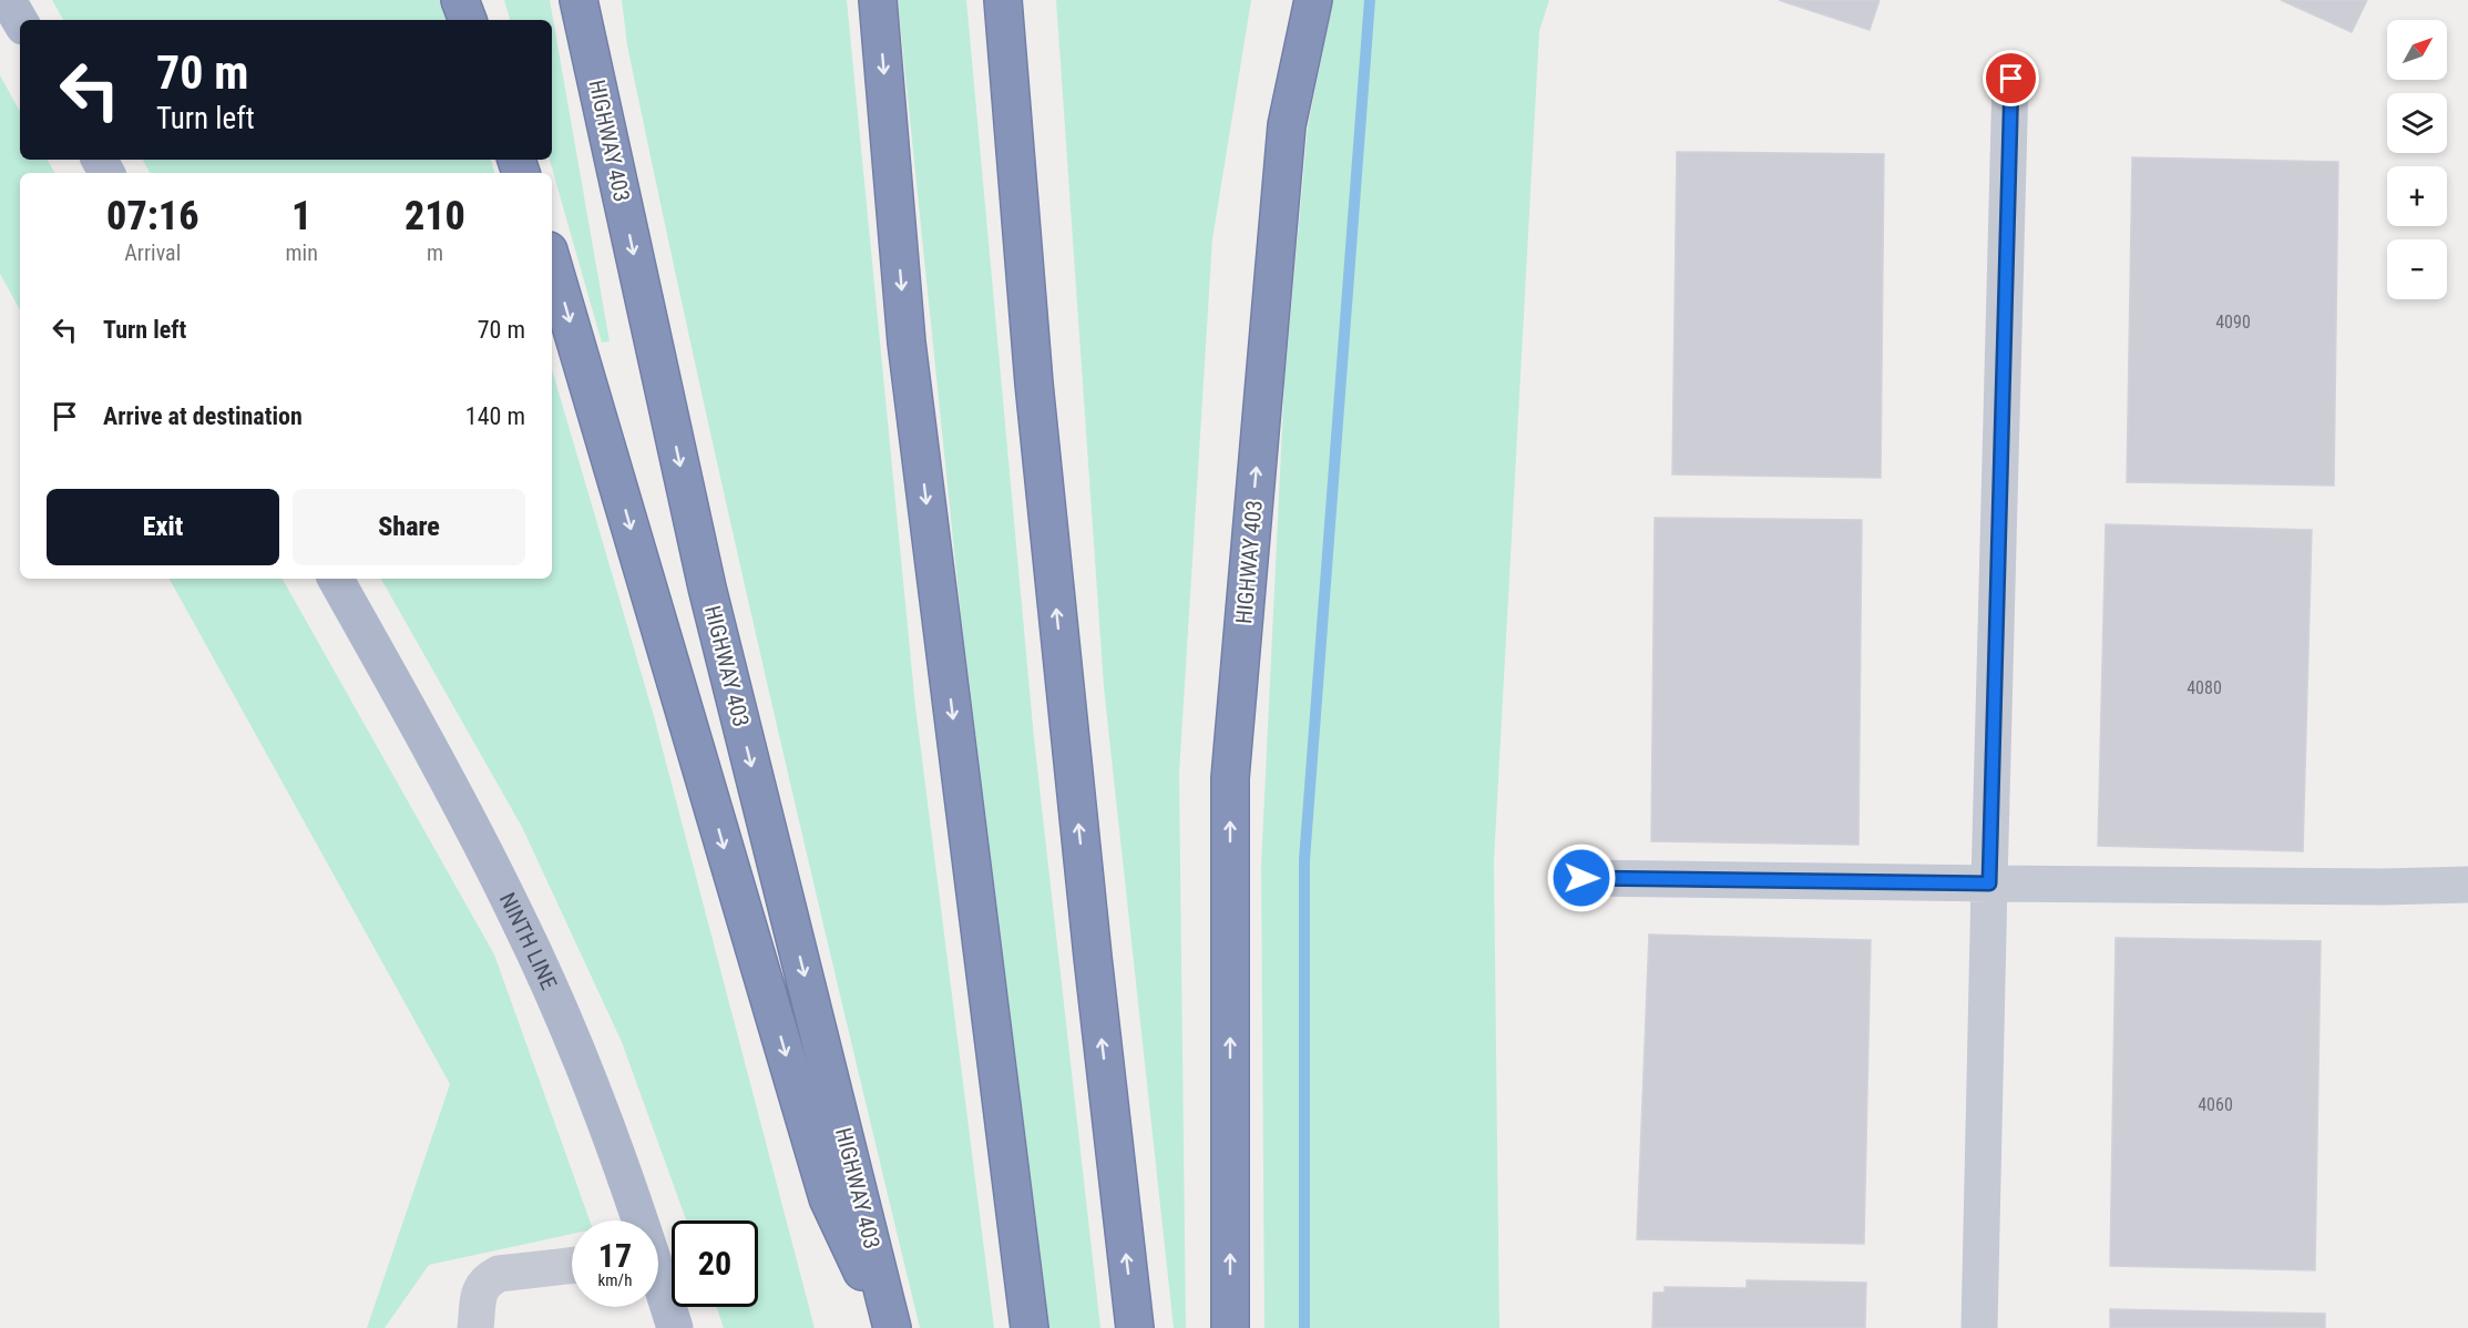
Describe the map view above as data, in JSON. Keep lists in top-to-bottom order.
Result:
{
  "streets": {
    "highway": ["HIGHWAY 403"],
    "main road": ["NINTH LINE"]
  },
  "house_numbers": ["4090", "4080", "4060"],
  "north": "top right",
  "page": {
    "map_buttons": ["+", "−"],
    "turn": ["70 m", "Turn left"],
    "eta": [
      "07:16",
      "Arrival",
      "1",
      "min",
      "210",
      "m"
    ],
    "list": [
      {
        "name": "Turn left",
        "value": "70 m"
      },
      {
        "name": "Arrive at destination",
        "value": "140 m"
      }
    ],
    "buttons": ["Exit", "Share"],
    "speed": "17 km/h",
    "limit": "20"
  }
}
